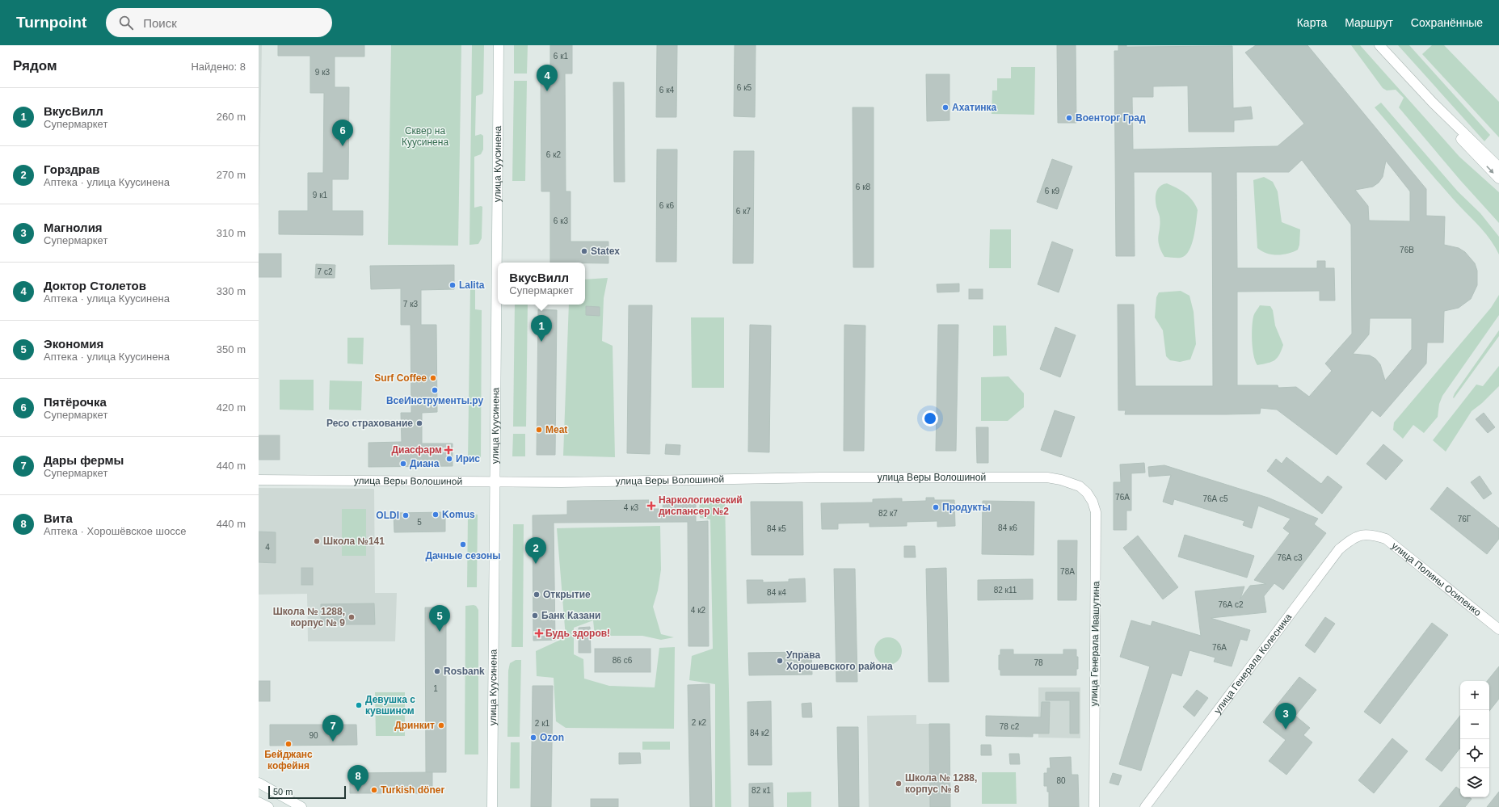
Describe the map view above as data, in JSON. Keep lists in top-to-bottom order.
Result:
{
  "streets": {
    "street": [
      "улица Куусинена",
      "улица Веры Волошиной",
      "улица Полины Осипенко",
      "улица Генерала Ивашутина",
      "улица Генерала Колесника"
    ]
  },
  "crossings": [
    ["улица Куусинена", "улица Веры Волошиной"],
    ["улица Веры Волошиной", "улица Генерала Ивашутина"],
    ["улица Полины Осипенко", "улица Генерала Колесника"]
  ],
  "parks": ["Сквер на Куусинена"],
  "places": {
    "other": [
      "Ахатинка",
      "Военторг Град",
      "Statex",
      "Lalita",
      "Surf Coffee",
      "ВсеИнструменты.ру",
      "Ресо страхование",
      "Meat",
      "Ирис",
      "Диана",
      "Продукты",
      "Komus",
      "OLDI",
      "Школа №141",
      "Дачные сезоны",
      "Открытие",
      "Банк Казани",
      "Школа № 1288, корпус № 9",
      "Управа Хорошевского района",
      "Rosbank",
      "Девушка с кувшином",
      "Дринкит",
      "Ozon",
      "Бейджанс кофейня",
      "Школа № 1288, корпус № 8",
      "Turkish döner"
    ],
    "health": ["Диасфарм", "Наркологический диспансер №2", "Будь здоров!"]
  },
  "house_numbers": [
    "6 к1",
    "9 к3",
    "6 к5",
    "6 к4",
    "6 к2",
    "6 к8",
    "6 к9",
    "9 к1",
    "6 к6",
    "6 к7",
    "6 к3",
    "76В",
    "7 с2",
    "7 к3",
    "76А",
    "76А с5",
    "4 к3",
    "82 к7",
    "76Г",
    "5",
    "84 к6",
    "84 к5",
    "4",
    "76А с3",
    "78А",
    "82 к11",
    "84 к4",
    "76А с2",
    "4 к2",
    "76А",
    "86 с6",
    "78",
    "1",
    "2 к2",
    "2 к1",
    "78 с2",
    "84 к2",
    "90",
    "80",
    "82 к1"
  ],
  "scale_bar": "50 m",
  "page": {
    "header": "Turnpoint",
    "search": "Поиск",
    "nav": ["Карта", "Маршрут", "Сохранённые"],
    "heading": ["Рядом", "Найдено: 8"],
    "pins": [
      "4",
      "6",
      "1",
      "2",
      "5",
      "3",
      "7",
      "8"
    ],
    "list": [
      {
        "mark": "1",
        "name": "ВкусВилл",
        "note": "Супермаркет",
        "value": "260 m"
      },
      {
        "mark": "2",
        "name": "Горздрав",
        "note": "Аптека · улица Куусинена",
        "value": "270 m"
      },
      {
        "mark": "3",
        "name": "Магнолия",
        "note": "Супермаркет",
        "value": "310 m"
      },
      {
        "mark": "4",
        "name": "Доктор Столетов",
        "note": "Аптека · улица Куусинена",
        "value": "330 m"
      },
      {
        "mark": "5",
        "name": "Экономия",
        "note": "Аптека · улица Куусинена",
        "value": "350 m"
      },
      {
        "mark": "6",
        "name": "Пятёрочка",
        "note": "Супермаркет",
        "value": "420 m"
      },
      {
        "mark": "7",
        "name": "Дары фермы",
        "note": "Супермаркет",
        "value": "440 m"
      },
      {
        "mark": "8",
        "name": "Вита",
        "note": "Аптека · Хорошёвское шоссе",
        "value": "440 m"
      }
    ],
    "popup": ["ВкусВилл", "Супермаркет"],
    "map_buttons": ["+", "−"],
    "scale": "50 m"
  }
}
